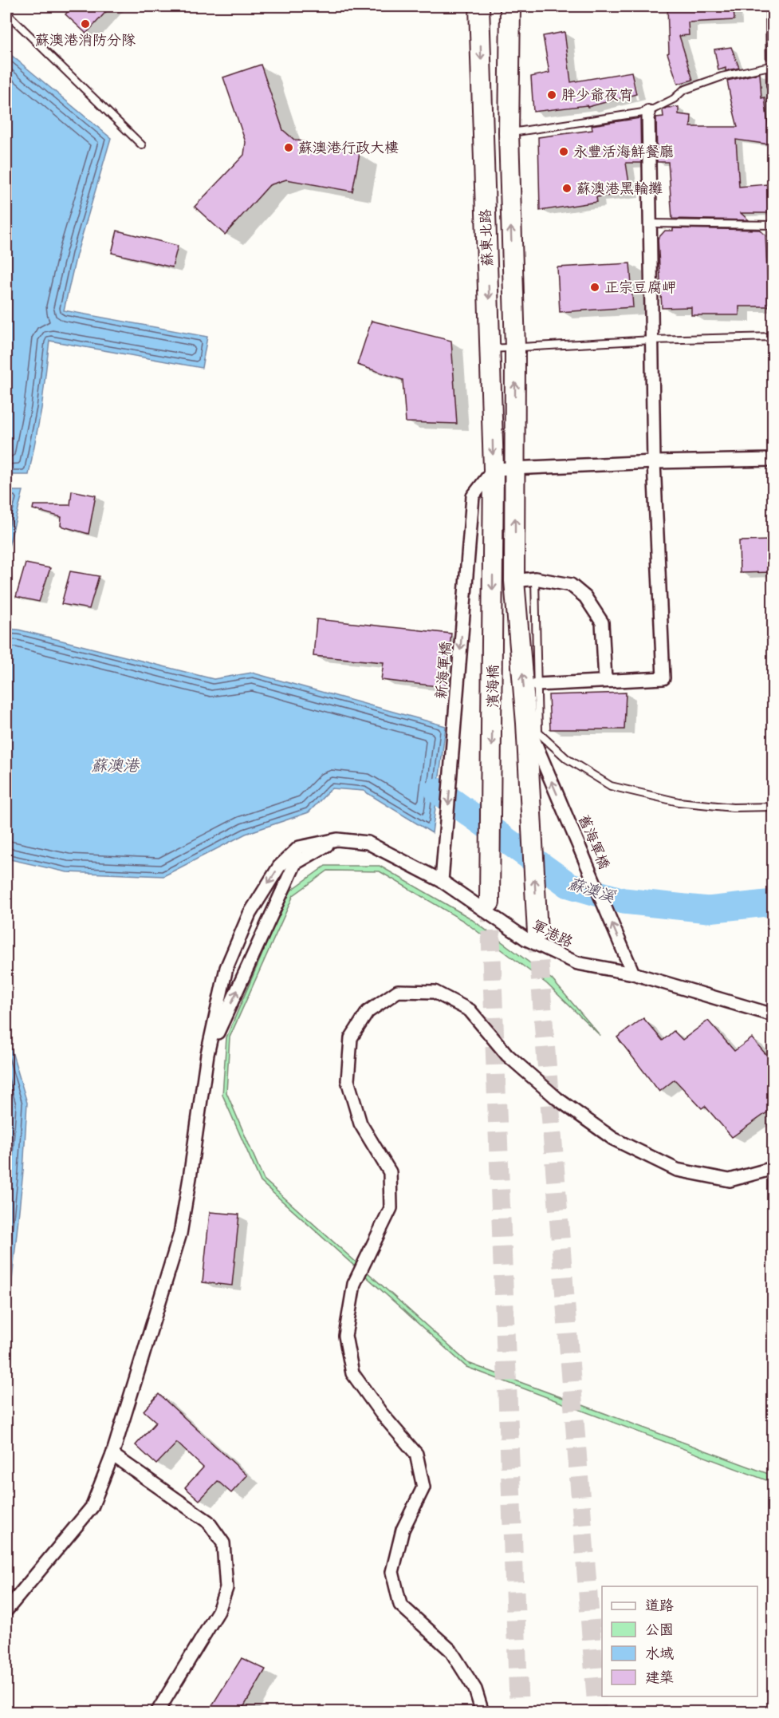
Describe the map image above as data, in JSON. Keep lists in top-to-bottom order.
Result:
{
  "streets": {
    "main road": ["蘇東北路", "濱海橋"],
    "street": ["新海軍橋", "舊海軍橋", "軍港路"]
  },
  "crossings": [
    ["蘇東北路", "新海軍橋"],
    ["蘇東北路", "濱海橋"],
    ["蘇東北路", "舊海軍橋"],
    ["新海軍橋", "濱海橋"],
    ["新海軍橋", "軍港路"],
    ["舊海軍橋", "軍港路"]
  ],
  "one_way": ["新海軍橋", "濱海橋", "舊海軍橋"],
  "water": ["蘇澳港", "蘇澳溪"],
  "places": [
    "蘇澳港消防分隊",
    "胖少爺夜宵",
    "蘇澳港行政大樓",
    "永豐活海鮮餐廳",
    "蘇澳港黑輪攤",
    "正宗豆腐岬"
  ],
  "legend": [
    "道路",
    "公園",
    "水域",
    "建築"
  ]
}
